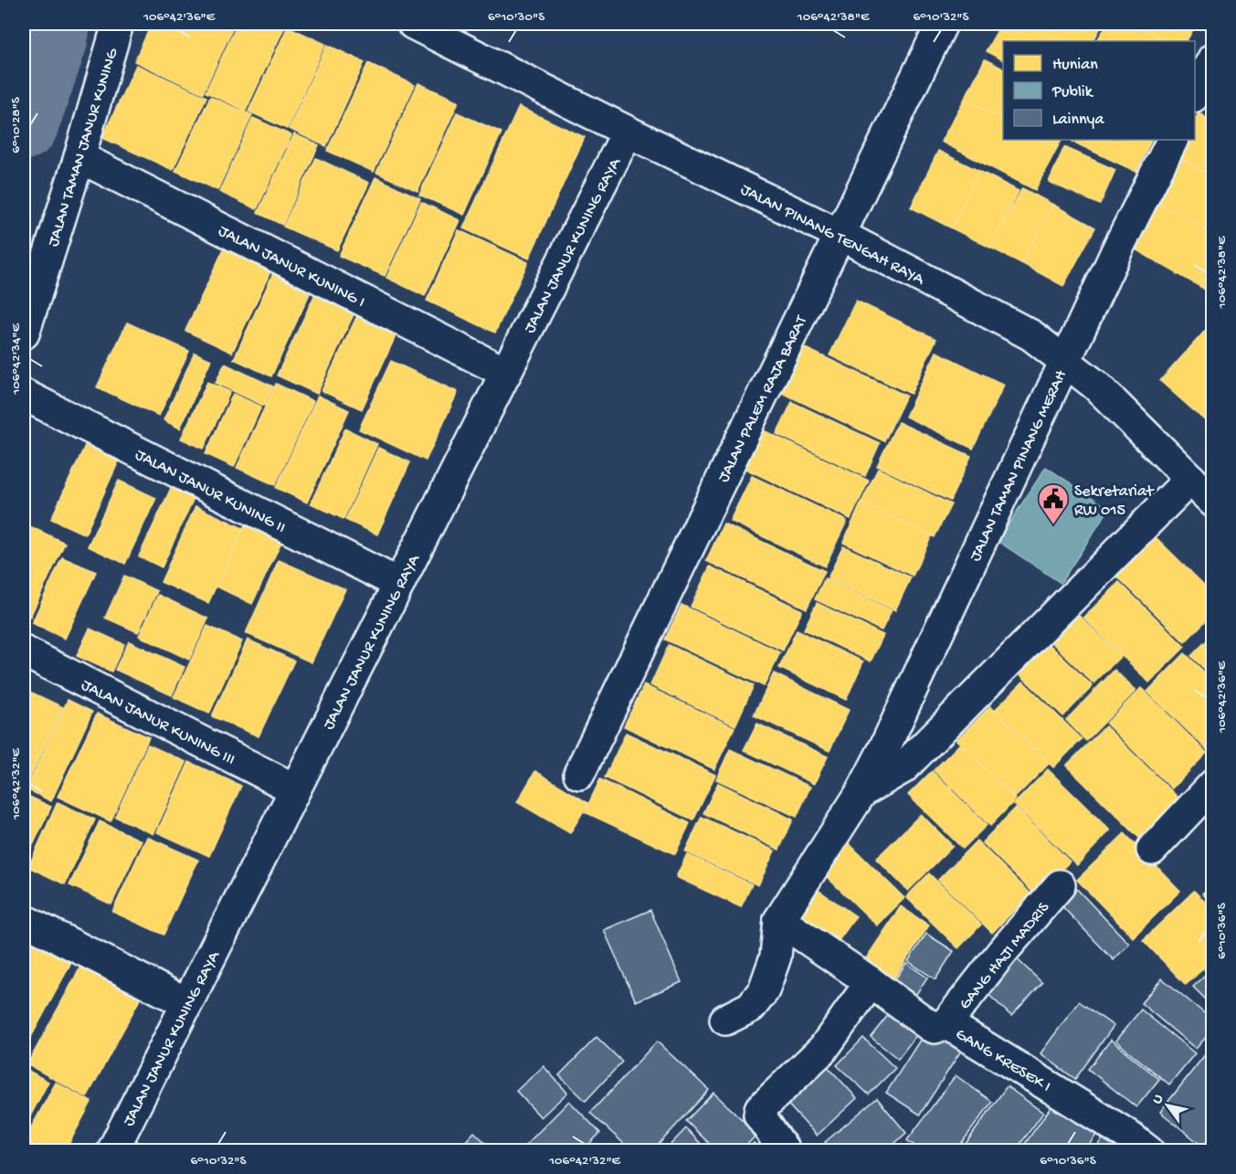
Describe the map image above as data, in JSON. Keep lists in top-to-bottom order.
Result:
{
  "streets": {
    "street": [
      "JALAN TAMAN JANUR KUNING",
      "JALAN PINANG TENGAH RAYA",
      "JALAN JANUR KUNING RAYA",
      "JALAN JANUR KUNING I",
      "JALAN PALEM RAJA BARAT",
      "JALAN TAMAN PINANG MERAH",
      "JALAN JANUR KUNING II",
      "JALAN JANUR KUNING III",
      "GANG HAJI MADRIS",
      "GANG KRESEK I"
    ]
  },
  "crossings": [
    ["JALAN TAMAN JANUR KUNING", "JALAN JANUR KUNING I"],
    ["JALAN PINANG TENGAH RAYA", "JALAN JANUR KUNING RAYA"],
    ["JALAN PINANG TENGAH RAYA", "JALAN PALEM RAJA BARAT"],
    ["JALAN PINANG TENGAH RAYA", "JALAN TAMAN PINANG MERAH"],
    ["JALAN JANUR KUNING RAYA", "JALAN JANUR KUNING I"],
    ["JALAN JANUR KUNING RAYA", "JALAN JANUR KUNING II"],
    ["JALAN JANUR KUNING RAYA", "JALAN JANUR KUNING III"],
    ["JALAN TAMAN PINANG MERAH", "GANG KRESEK I"],
    ["GANG HAJI MADRIS", "GANG KRESEK I"]
  ],
  "places": {
    "public building": ["Sekretariat RW 015"]
  },
  "legend": ["Hunian", "Publik", "Lainnya"],
  "north": "top left",
  "coordinates": [
    "106°42'36\"E",
    "6°10'30\"S",
    "106°42'38\"E",
    "6°10'32\"S",
    "6°10'28\"S",
    "106°42'34\"E",
    "106°42'32\"E",
    "6°10'36\"S"
  ]
}
